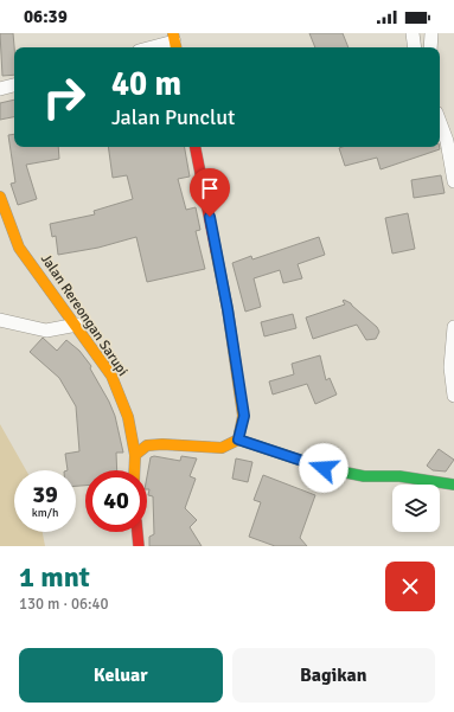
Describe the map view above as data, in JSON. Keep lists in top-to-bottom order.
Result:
{
  "streets": {
    "street": ["Jalan Rereongan Sarupi"]
  },
  "page": {
    "status": "06:39",
    "turn": ["40 m", "Jalan Punclut"],
    "speed": "39 km/h",
    "limit": "40",
    "heading": ["1 mnt", "130 m · 06:40"],
    "buttons": ["Keluar", "Bagikan"]
  }
}
